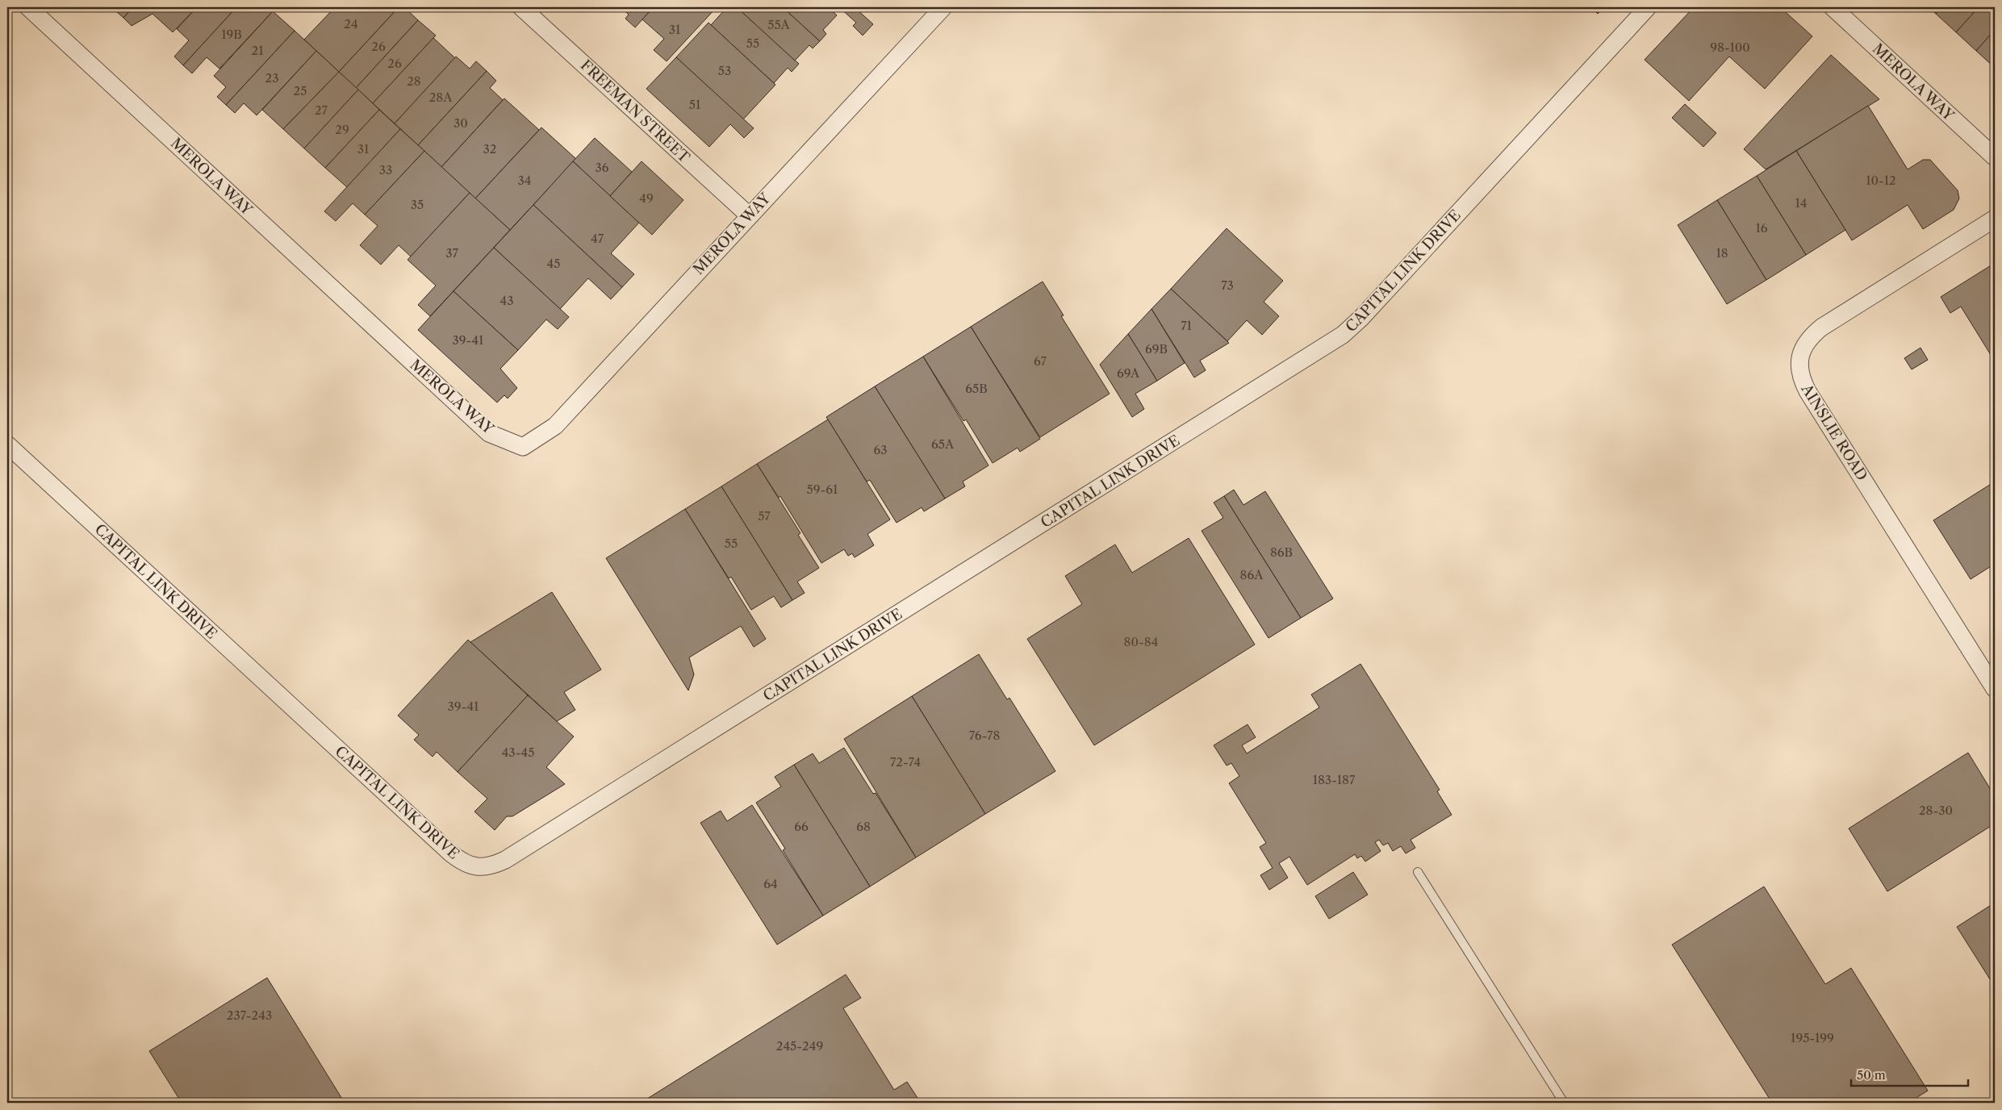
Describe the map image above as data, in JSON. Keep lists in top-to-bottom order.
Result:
{
  "streets": {
    "street": [
      "MEROLA WAY",
      "FREEMAN STREET",
      "CAPITAL LINK DRIVE",
      "AINSLIE ROAD"
    ]
  },
  "crossings": [
    ["MEROLA WAY", "FREEMAN STREET"]
  ],
  "house_numbers": [
    "24",
    "55A",
    "31",
    "19B",
    "55",
    "26",
    "98-100",
    "21",
    "26",
    "53",
    "23",
    "28",
    "25",
    "28A",
    "51",
    "27",
    "30",
    "29",
    "31",
    "32",
    "36",
    "33",
    "34",
    "10-12",
    "49",
    "14",
    "35",
    "16",
    "47",
    "37",
    "18",
    "45",
    "73",
    "43",
    "71",
    "39-41",
    "69B",
    "67",
    "69A",
    "65B",
    "65A",
    "63",
    "59-61",
    "57",
    "55",
    "86B",
    "86A",
    "80-84",
    "39-41",
    "76-78",
    "43-45",
    "72-74",
    "183-187",
    "28-30",
    "66",
    "68",
    "64",
    "237-243",
    "195-199",
    "245-249"
  ],
  "scale_bar": "50 m"
}
